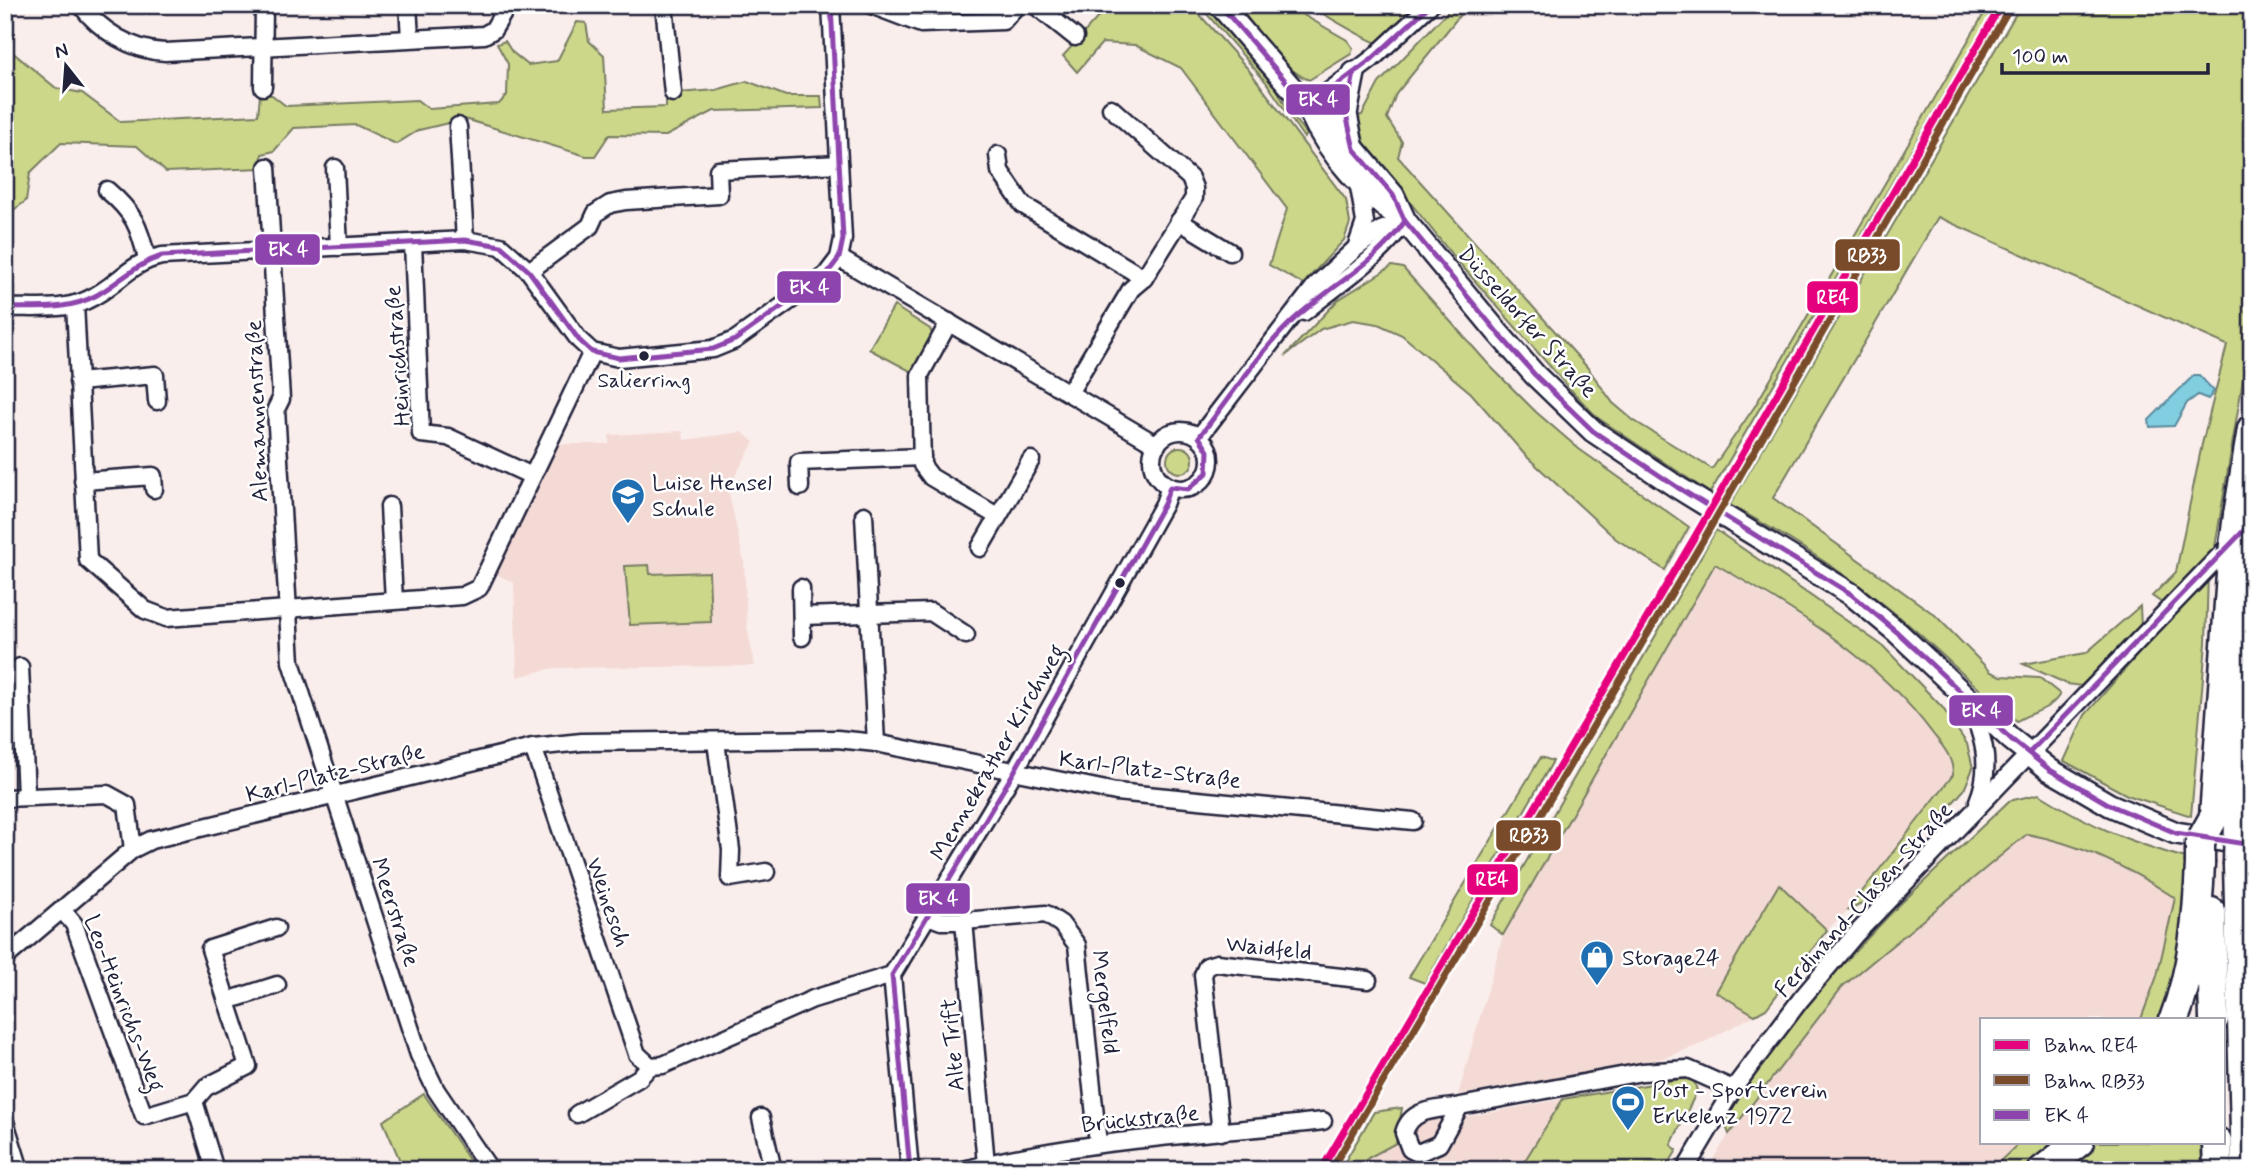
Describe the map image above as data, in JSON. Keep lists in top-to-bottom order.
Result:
{
  "streets": {
    "main road": ["Düsseldorfer Straße"],
    "street": [
      "Heinrichstraße",
      "Alemannenstraße",
      "Mennekrather Kirchweg",
      "Karl-Platz-Straße",
      "Ferdinand-Clasen-Straße",
      "Weinesch",
      "Meerstraße",
      "Waidfeld",
      "Mergelfeld",
      "Leo-Heinrichs-Weg",
      "Alte Trift",
      "Brückstraße"
    ]
  },
  "crossings": [
    ["Düsseldorfer Straße", "Ferdinand-Clasen-Straße"],
    ["Alemannenstraße", "Meerstraße"],
    ["Mennekrather Kirchweg", "Karl-Platz-Straße"],
    ["Mennekrather Kirchweg", "Mergelfeld"],
    ["Karl-Platz-Straße", "Weinesch"],
    ["Karl-Platz-Straße", "Meerstraße"],
    ["Karl-Platz-Straße", "Leo-Heinrichs-Weg"],
    ["Waidfeld", "Brückstraße"],
    ["Mergelfeld", "Alte Trift"],
    ["Mergelfeld", "Brückstraße"],
    ["Alte Trift", "Brückstraße"]
  ],
  "places": {
    "other": ["Salierring"],
    "school or university": ["Luise Hensel Schule"],
    "shop": ["Storage24"],
    "sports": ["Post - Sportverein Erkelenz 1972"]
  },
  "lines": ["rail line RE4", "rail line RB33"],
  "legend": ["Bahn RE4", "Bahn RB33", "EK 4"],
  "scale_bar": "100 m",
  "north": "top"
}
